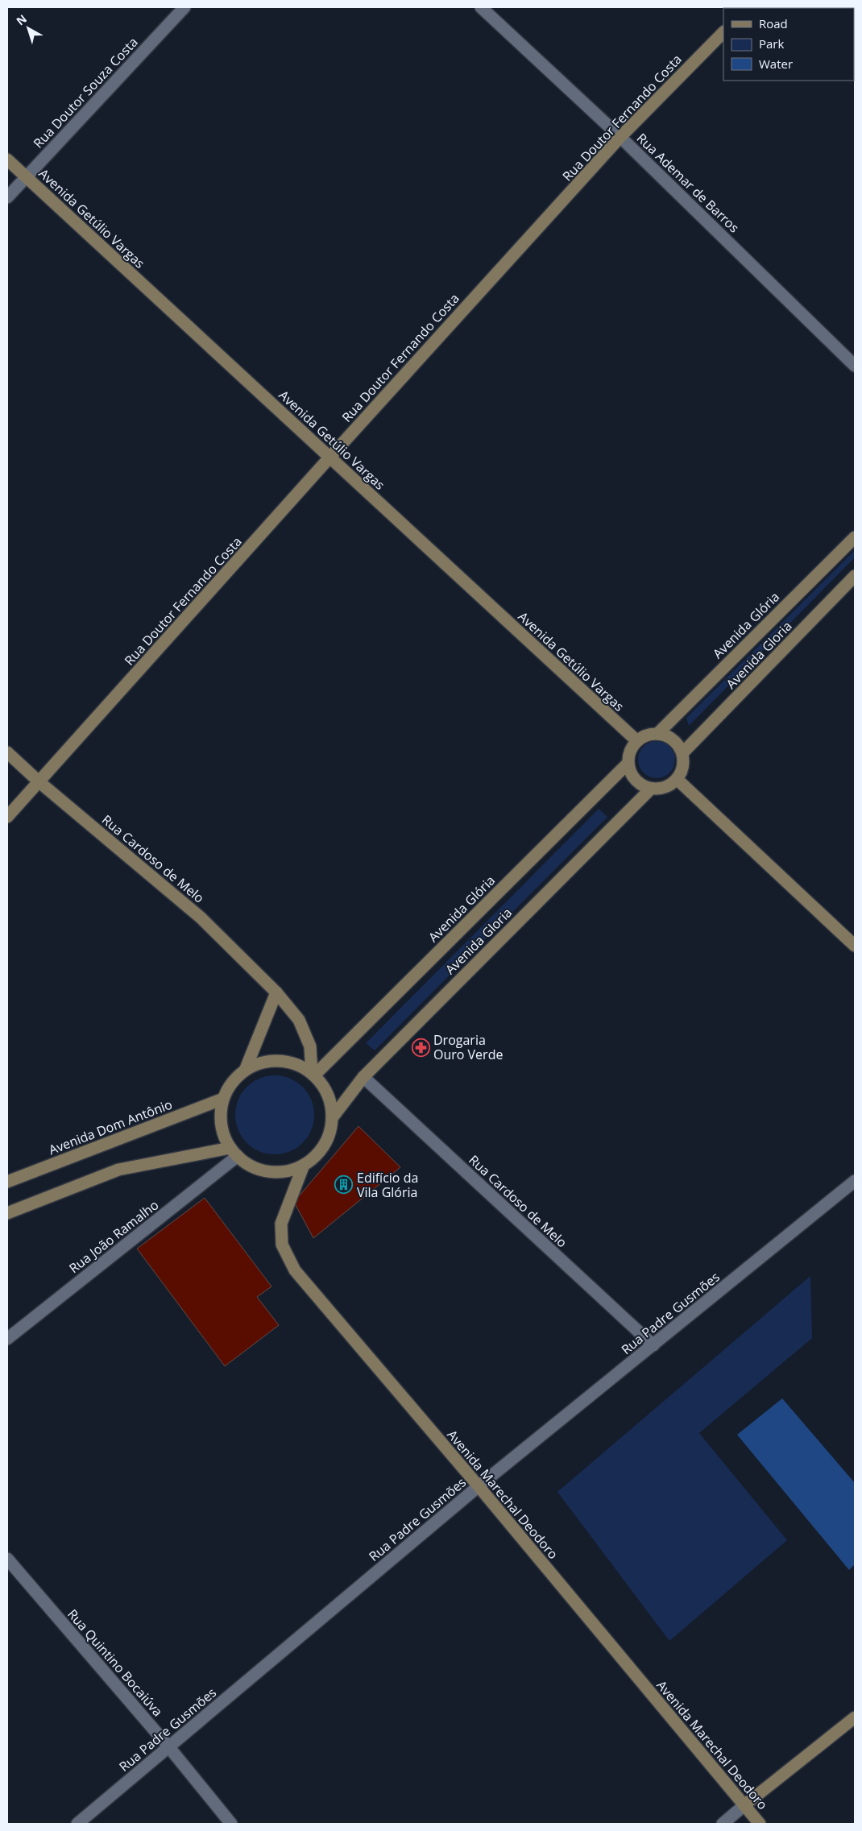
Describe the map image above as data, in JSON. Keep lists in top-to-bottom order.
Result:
{
  "streets": {
    "main road": [
      "Rua Doutor Fernando Costa",
      "Avenida Getúlio Vargas",
      "Avenida Glória",
      "Avenida Gloria",
      "Rua Cardoso de Melo",
      "Avenida Dom Antônio",
      "Avenida Marechal Deodoro"
    ],
    "street": [
      "Rua Doutor Souza Costa",
      "Rua Ademar de Barros",
      "Rua João Ramalho",
      "Rua Padre Gusmões",
      "Rua Quintino Bocaiúva"
    ]
  },
  "crossings": [
    ["Rua Doutor Souza Costa", "Avenida Getúlio Vargas"],
    ["Rua Doutor Fernando Costa", "Rua Ademar de Barros"],
    ["Rua Doutor Fernando Costa", "Avenida Getúlio Vargas"],
    ["Rua Doutor Fernando Costa", "Rua Cardoso de Melo"],
    ["Avenida Getúlio Vargas", "Avenida Glória"],
    ["Avenida Getúlio Vargas", "Avenida Gloria"],
    ["Avenida Glória", "Avenida Gloria"],
    ["Avenida Glória", "Rua Cardoso de Melo"],
    ["Avenida Glória", "Avenida Dom Antônio"],
    ["Avenida Glória", "Rua João Ramalho"],
    ["Avenida Glória", "Avenida Marechal Deodoro"],
    ["Avenida Gloria", "Rua Cardoso de Melo"],
    ["Avenida Gloria", "Avenida Dom Antônio"],
    ["Avenida Gloria", "Rua João Ramalho"],
    ["Avenida Gloria", "Avenida Marechal Deodoro"],
    ["Rua Cardoso de Melo", "Avenida Dom Antônio"],
    ["Rua Cardoso de Melo", "Rua João Ramalho"],
    ["Rua Cardoso de Melo", "Rua Padre Gusmões"],
    ["Rua Cardoso de Melo", "Avenida Marechal Deodoro"],
    ["Avenida Dom Antônio", "Rua João Ramalho"],
    ["Avenida Dom Antônio", "Avenida Marechal Deodoro"],
    ["Rua João Ramalho", "Avenida Marechal Deodoro"],
    ["Rua Padre Gusmões", "Avenida Marechal Deodoro"],
    ["Rua Padre Gusmões", "Rua Quintino Bocaiúva"]
  ],
  "places": {
    "pharmacy": ["Drogaria Ouro Verde"],
    "building": ["Edifício da Vila Glória"]
  },
  "legend": ["Road", "Park", "Water"],
  "north": "top left"
}
